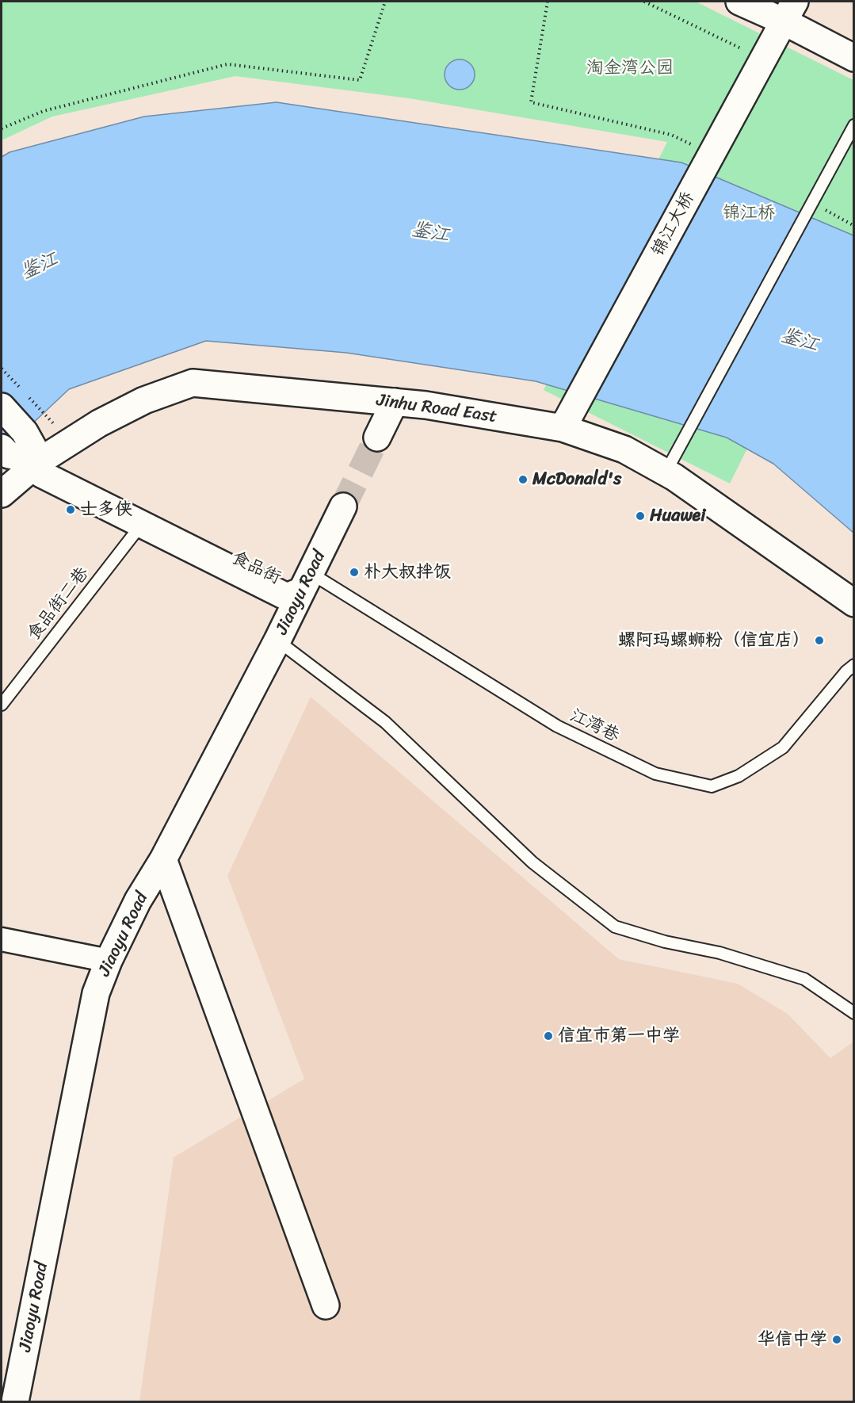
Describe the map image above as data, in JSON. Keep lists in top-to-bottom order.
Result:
{
  "streets": {
    "street": [
      "锦江大桥",
      "Jinhu Road East",
      "食品街",
      "Jiaoyu Road"
    ],
    "lane": ["食品街二巷", "江湾巷"]
  },
  "crossings": [
    ["锦江大桥", "Jinhu Road East"],
    ["Jinhu Road East", "食品街"],
    ["食品街", "Jiaoyu Road"],
    ["食品街", "食品街二巷"],
    ["食品街", "江湾巷"],
    ["Jiaoyu Road", "江湾巷"]
  ],
  "water": ["鉴江"],
  "parks": ["淘金湾公园", "锦江桥"],
  "places": [
    "McDonald's",
    "士多侠",
    "Huawei",
    "朴大叔拌饭",
    "螺阿玛螺蛳粉（信宜店）",
    "信宜市第一中学",
    "华信中学"
  ]
}
